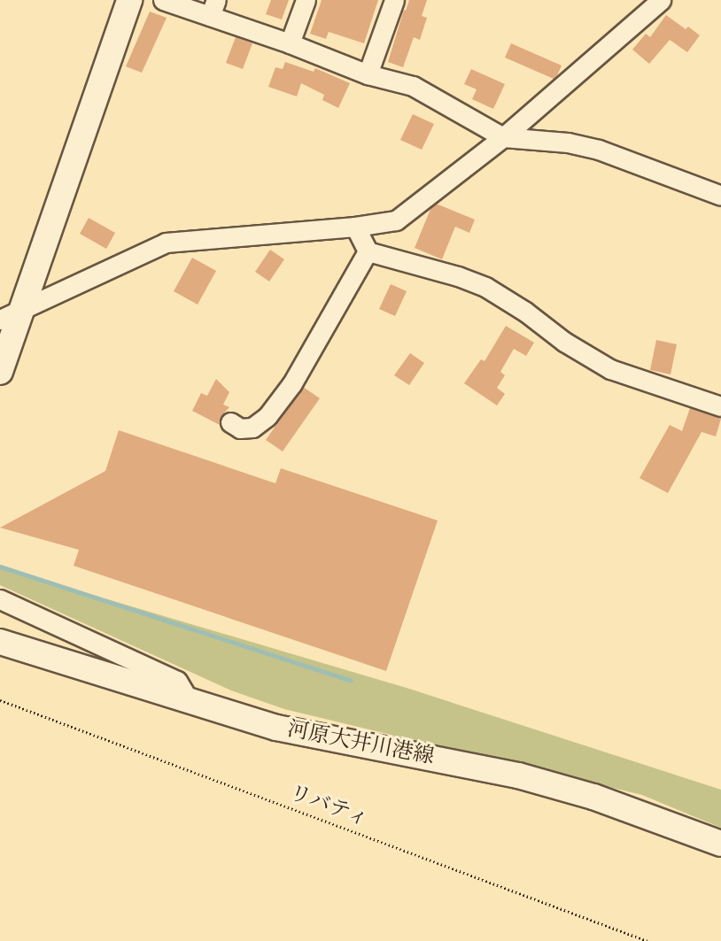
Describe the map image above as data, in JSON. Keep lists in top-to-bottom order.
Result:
{
  "streets": {
    "main road": ["河原大井川港線"],
    "path": ["リバティ"]
  }
}
